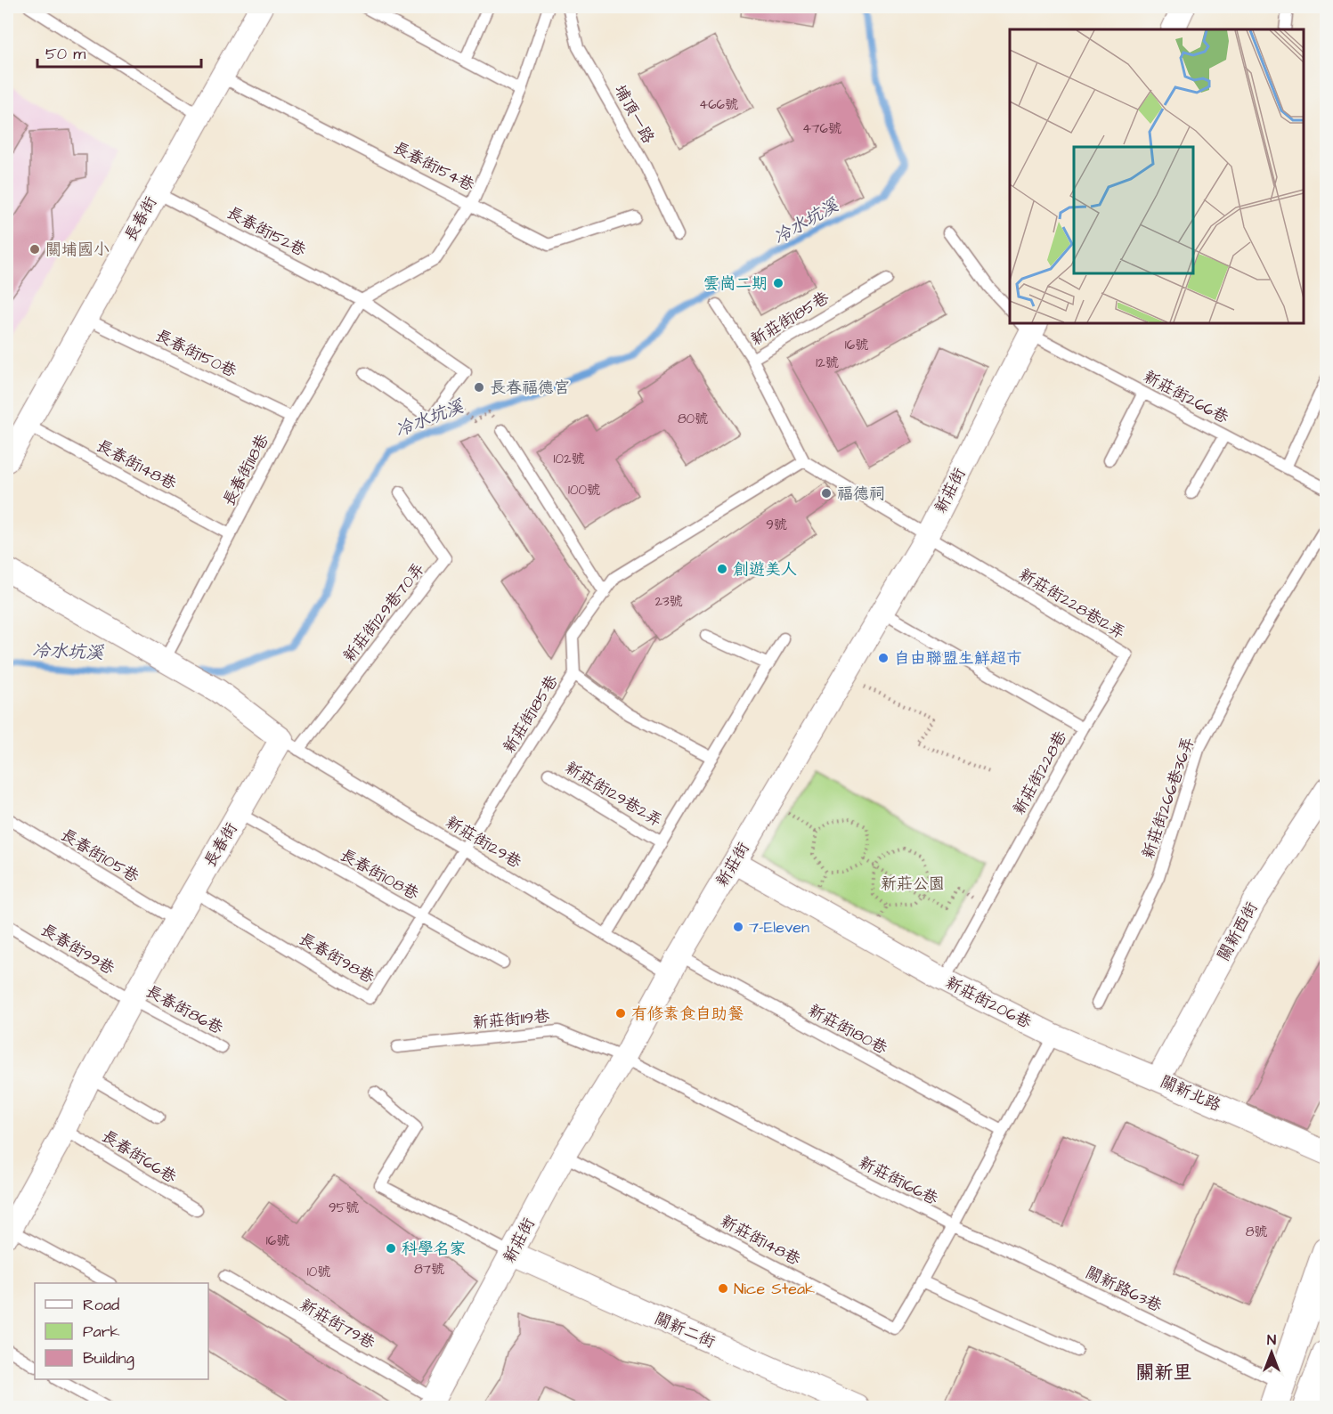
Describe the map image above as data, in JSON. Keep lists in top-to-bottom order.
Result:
{
  "streets": {
    "street": [
      "長春街",
      "新莊街",
      "關新西街",
      "新莊街206巷",
      "關新北路",
      "關新二街"
    ],
    "lane": [
      "埔頂一路",
      "長春街154巷",
      "長春街152巷",
      "新莊街185巷",
      "長春街150巷",
      "新莊街266巷",
      "長春街148巷",
      "長春街118巷",
      "新莊街228巷12弄",
      "新莊街129巷70弄",
      "新莊街228巷",
      "新莊街129巷2弄",
      "新莊街266巷36弄",
      "新莊街129巷",
      "長春街105巷",
      "長春街108巷",
      "長春街99巷",
      "長春街98巷",
      "長春街86巷",
      "新莊街119巷",
      "新莊街180巷",
      "長春街66巷",
      "新莊街166巷",
      "新莊街148巷",
      "關新路63巷",
      "新莊街79巷"
    ]
  },
  "crossings": [
    ["長春街154巷", "長春街"],
    ["長春街", "長春街152巷"],
    ["長春街", "長春街150巷"],
    ["長春街", "長春街148巷"],
    ["長春街", "新莊街129巷70弄"],
    ["長春街", "新莊街129巷"],
    ["長春街", "長春街105巷"],
    ["長春街", "長春街108巷"],
    ["長春街", "長春街99巷"],
    ["長春街", "長春街98巷"],
    ["長春街", "長春街86巷"],
    ["長春街", "長春街66巷"],
    ["長春街152巷", "長春街118巷"],
    ["新莊街185巷", "新莊街129巷"],
    ["新莊街185巷", "長春街98巷"],
    ["長春街150巷", "長春街118巷"],
    ["新莊街266巷", "新莊街"],
    ["長春街148巷", "長春街118巷"],
    ["新莊街", "新莊街228巷12弄"],
    ["新莊街", "新莊街228巷"],
    ["新莊街", "新莊街129巷"],
    ["新莊街", "新莊街206巷"],
    ["新莊街", "新莊街119巷"],
    ["新莊街", "新莊街180巷"],
    ["新莊街", "新莊街166巷"],
    ["新莊街", "新莊街148巷"],
    ["新莊街", "新莊街79巷"],
    ["新莊街", "關新二街"],
    ["新莊街228巷12弄", "新莊街228巷"],
    ["新莊街129巷70弄", "新莊街129巷"],
    ["新莊街228巷", "新莊街206巷"],
    ["新莊街129巷2弄", "新莊街129巷"],
    ["新莊街129巷", "長春街98巷"],
    ["新莊街129巷", "新莊街180巷"],
    ["長春街108巷", "長春街98巷"],
    ["關新西街", "關新北路"],
    ["長春街99巷", "長春街86巷"],
    ["新莊街206巷", "關新北路"],
    ["新莊街119巷", "新莊街166巷"],
    ["新莊街166巷", "關新路63巷"]
  ],
  "districts": ["關新里"],
  "water": ["冷水坑溪"],
  "parks": ["新莊公園"],
  "places": [
    "關埔國小",
    "雲崗二期",
    "長春福德宮",
    "福德祠",
    "創遊美人",
    "自由聯盟生鮮超市",
    "7-Eleven",
    "有修素食自助餐",
    "科學名家",
    "Nice Steak"
  ],
  "house_numbers": [
    "466號",
    "476號",
    "16號",
    "12號",
    "80號",
    "102號",
    "100號",
    "9號",
    "23號",
    "95號",
    "8號",
    "16號",
    "87號",
    "10號"
  ],
  "legend": ["Road", "Park", "Building"],
  "scale_bar": "50 m",
  "north": "top"
}
